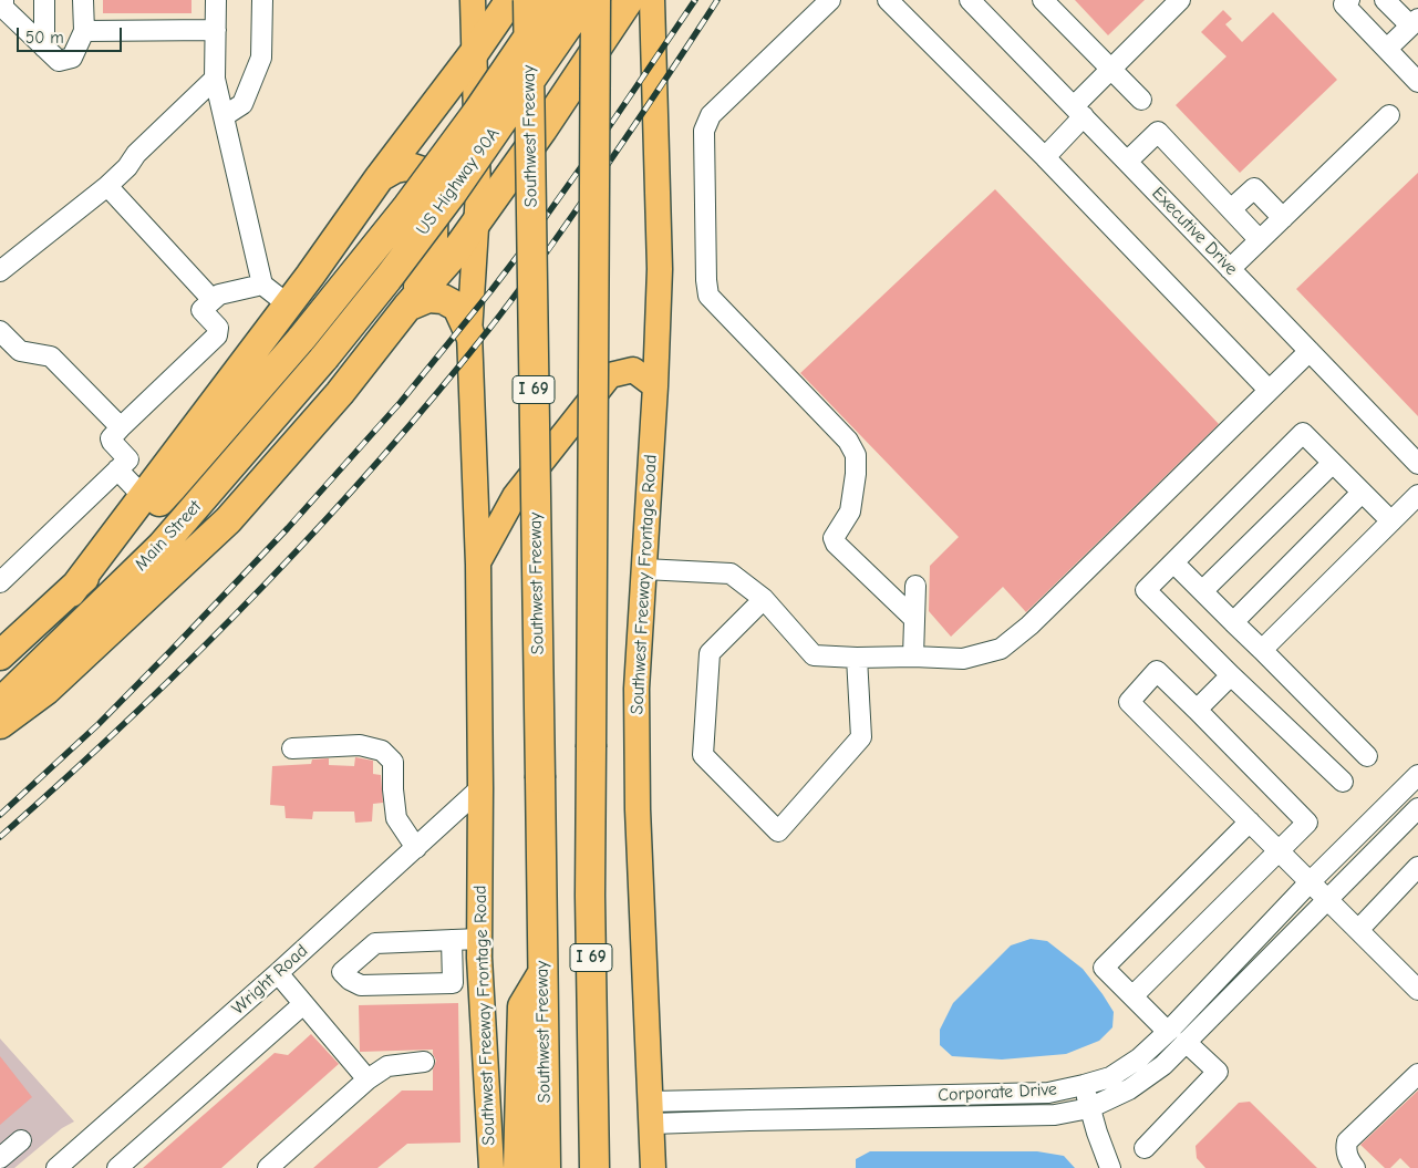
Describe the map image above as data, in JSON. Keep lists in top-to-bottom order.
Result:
{
  "streets": {
    "highway": [
      "Southwest Freeway",
      "US Highway 90A",
      "I 69",
      "Main Street"
    ],
    "main road": ["Southwest Freeway Frontage Road"],
    "street": ["Executive Drive", "Wright Road", "Corporate Drive"]
  },
  "crossings": [
    ["US Highway 90A", "Main Street"],
    ["Southwest Freeway Frontage Road", "Wright Road"],
    ["Southwest Freeway Frontage Road", "Corporate Drive"]
  ],
  "scale_bar": "50 m"
}
